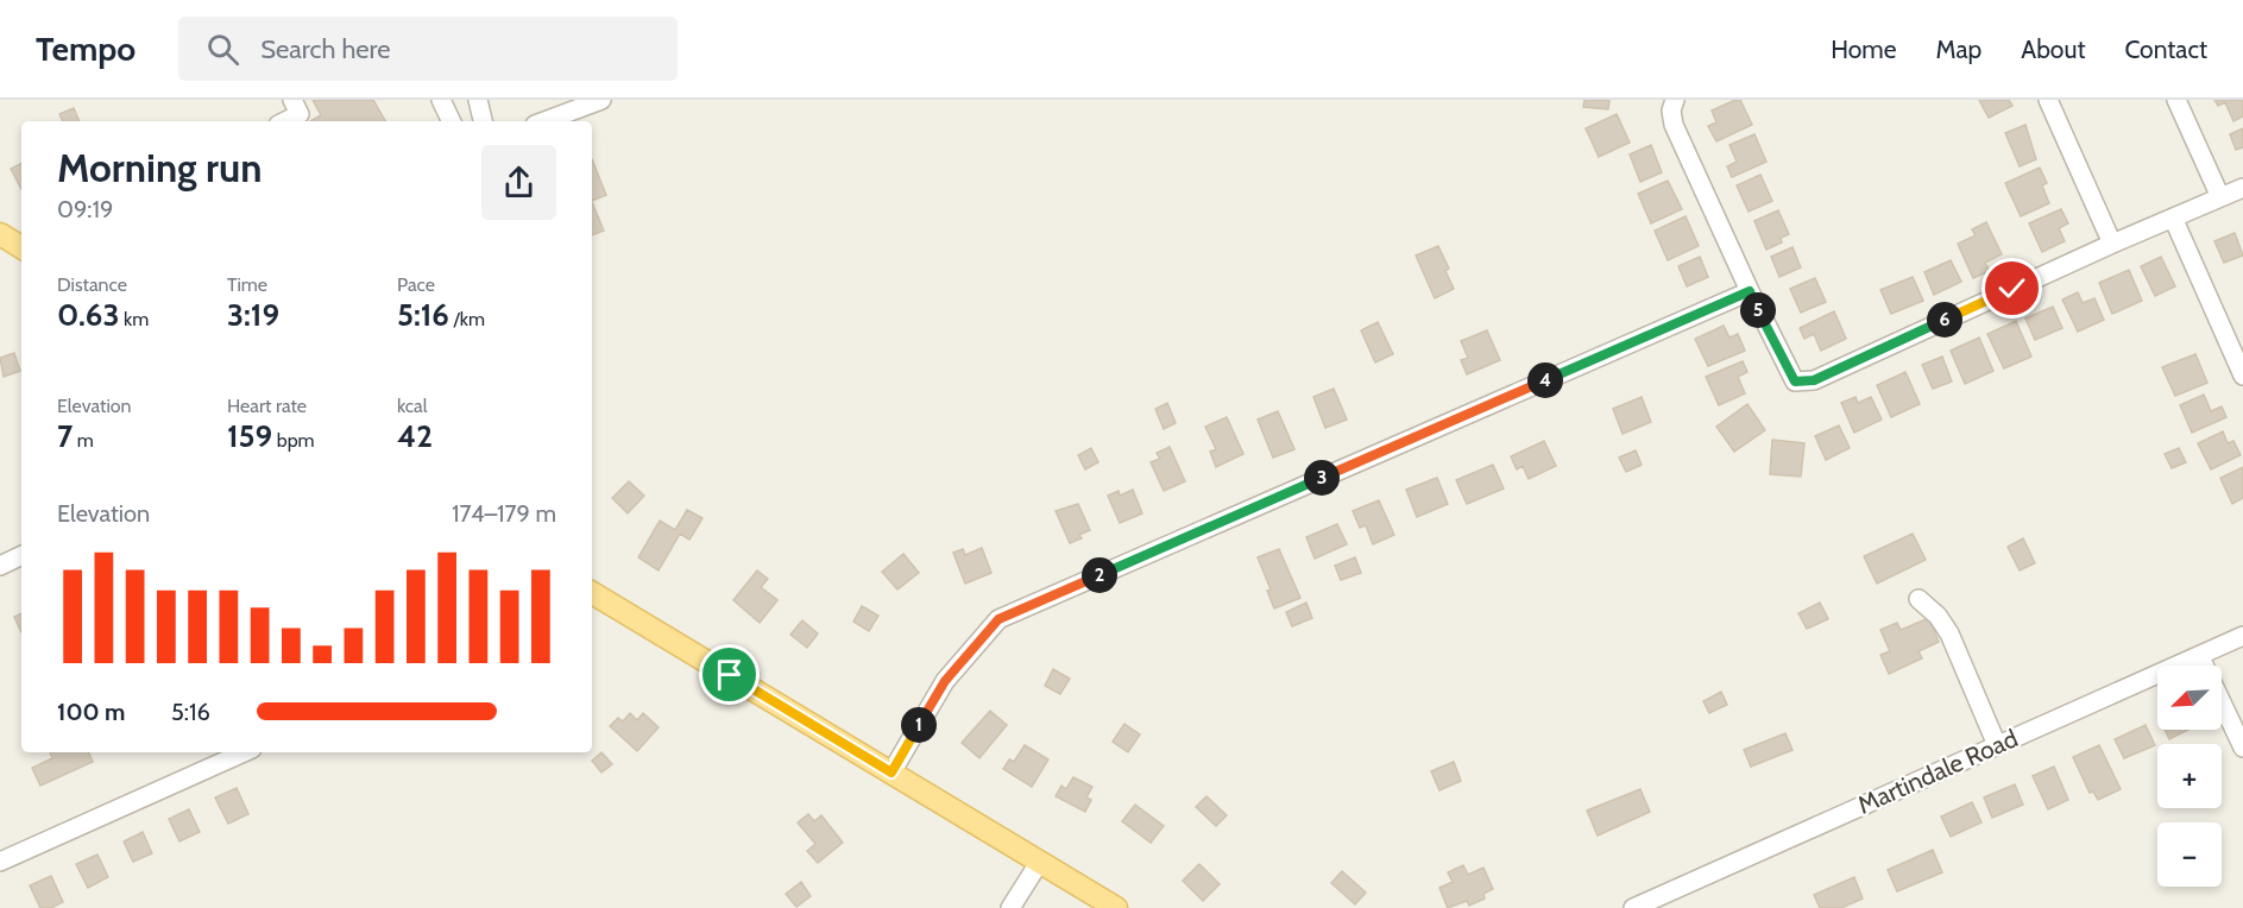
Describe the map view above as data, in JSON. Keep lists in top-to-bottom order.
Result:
{
  "streets": {
    "street": ["Martindale Road"]
  },
  "north": "bottom left",
  "page": {
    "header": "Tempo",
    "search": "Search here",
    "nav": [
      "Home",
      "Map",
      "About",
      "Contact"
    ],
    "heading": ["Morning run", "09:19"],
    "stats": [
      ["Distance", "0.63 km"],
      ["Time", "3:19"],
      ["Pace", "5:16 /km"],
      ["Elevation", "7 m"],
      ["Heart rate", "159 bpm"],
      ["kcal", "42"]
    ],
    "pins": [
      "5",
      "6",
      "4",
      "3",
      "2",
      "1"
    ],
    "chart": ["Elevation", "174–179 m"],
    "map_buttons": ["+", "−"],
    "list": [
      {
        "name": "100 m",
        "note": "5:16"
      }
    ]
  }
}
